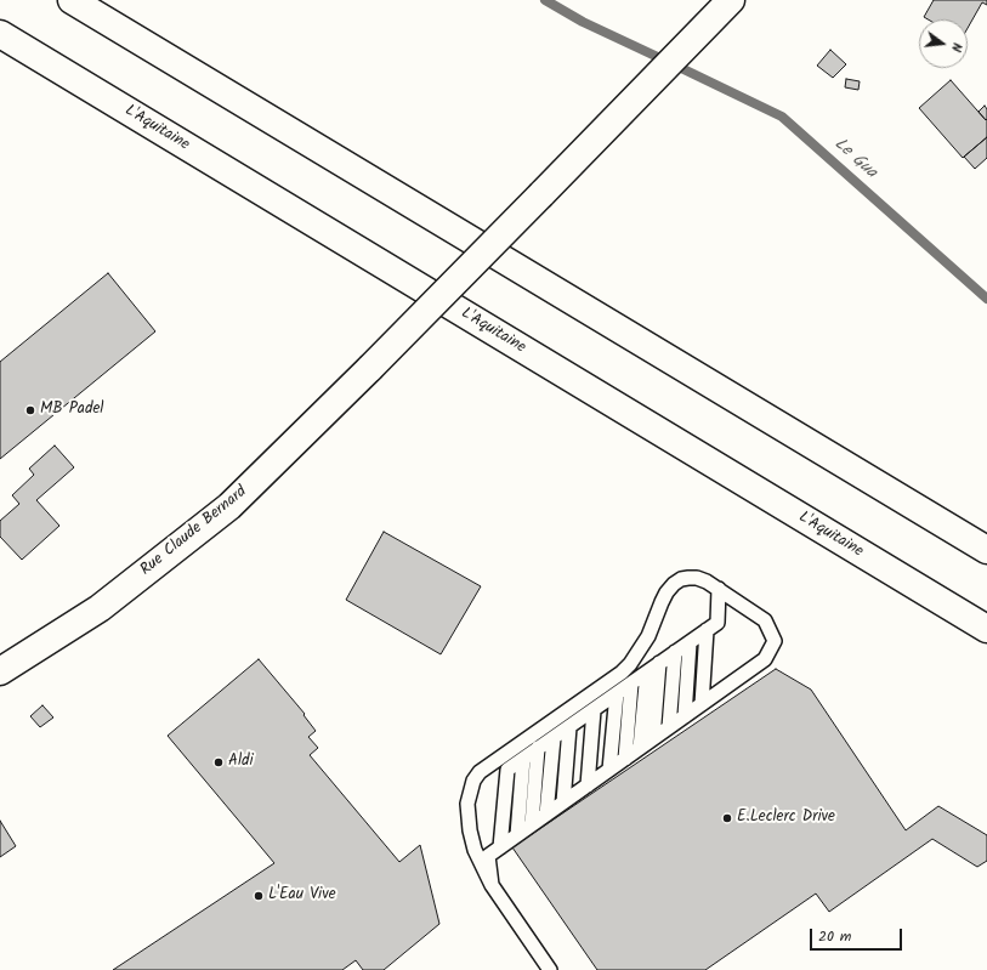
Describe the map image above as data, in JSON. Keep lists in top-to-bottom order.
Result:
{
  "streets": {
    "main road": ["L'Aquitaine", "Rue Claude Bernard"]
  },
  "water": ["Le Gua"],
  "places": [
    "MB Padel",
    "Aldi",
    "E.Leclerc Drive",
    "L'Eau Vive"
  ],
  "scale_bar": "20 m",
  "north": "right"
}
